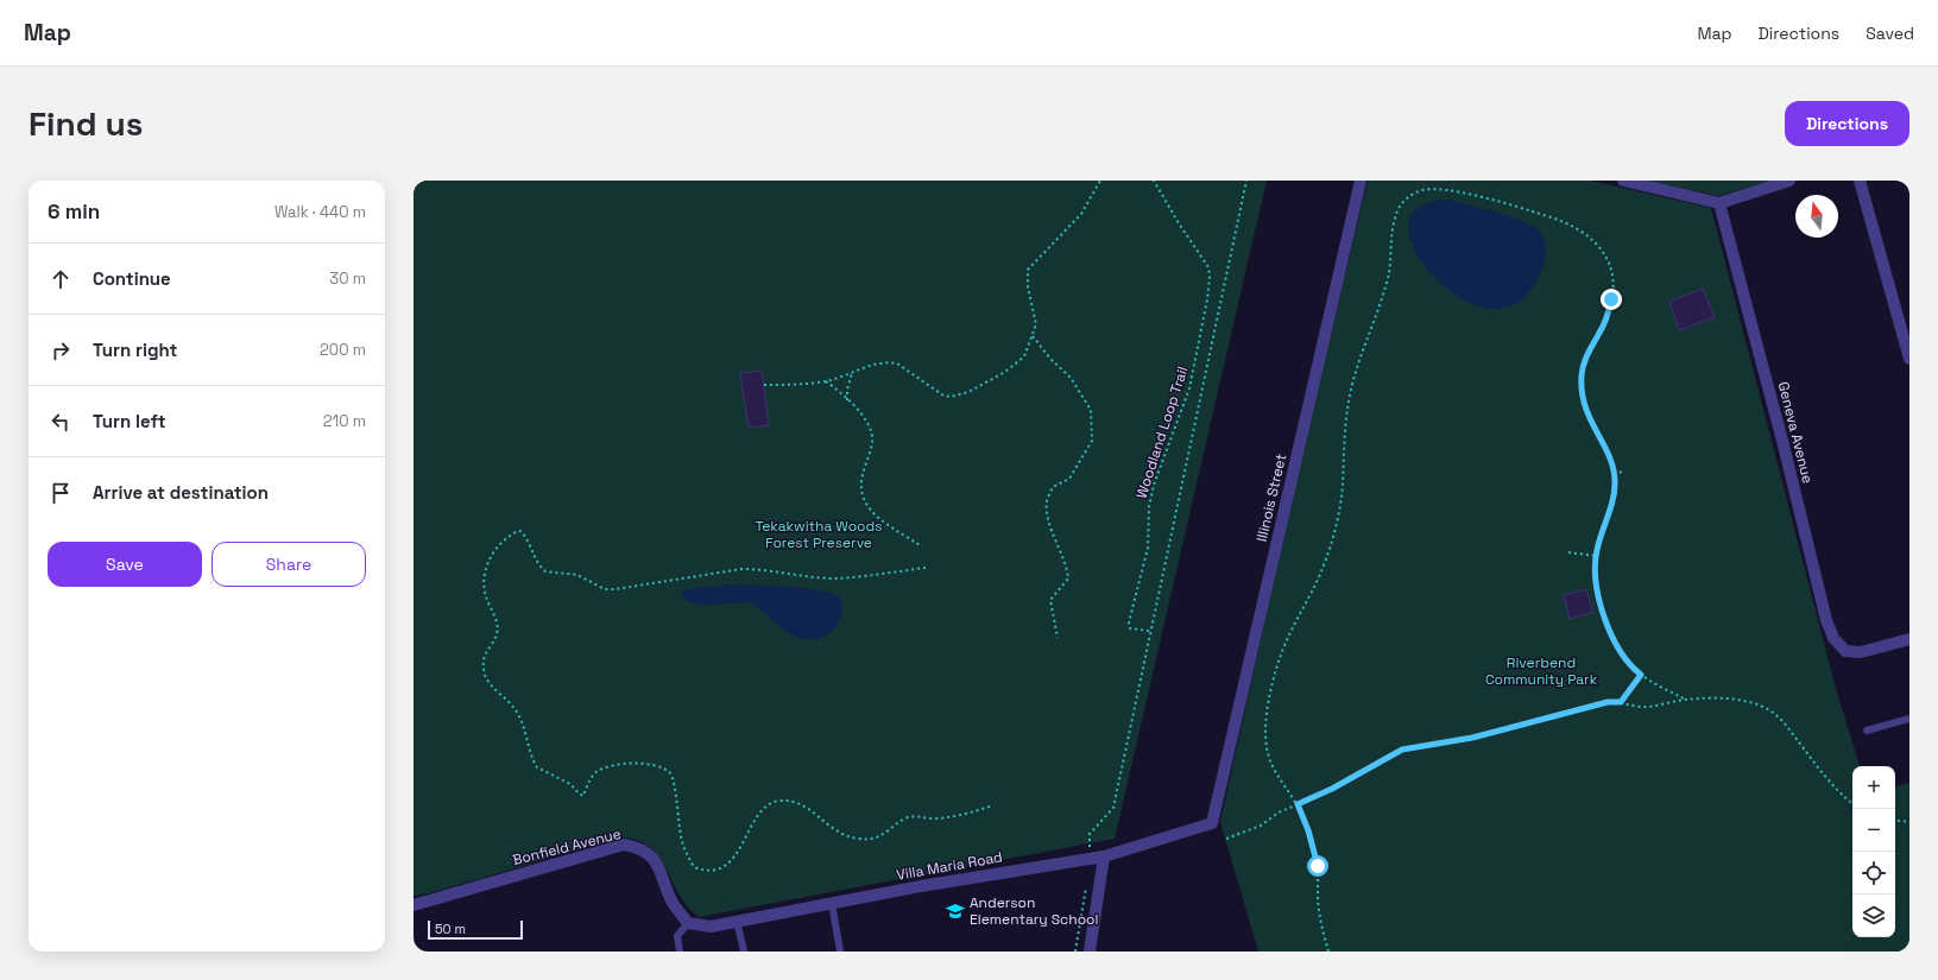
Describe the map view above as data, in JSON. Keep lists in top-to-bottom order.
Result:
{
  "streets": {
    "street": [
      "Geneva Avenue",
      "Illinois Street",
      "Bonfield Avenue",
      "Villa Maria Road"
    ],
    "path": ["Woodland Loop Trail"]
  },
  "crossings": [
    ["Illinois Street", "Villa Maria Road"],
    ["Bonfield Avenue", "Villa Maria Road"]
  ],
  "parks": ["Tekakwitha Woods Forest Preserve", "Riverbend Community Park"],
  "places": {
    "school or university": ["Anderson Elementary School"]
  },
  "scale_bar": "50 m",
  "north": "top",
  "page": {
    "header": "Map",
    "nav": ["Map", "Directions", "Saved"],
    "buttons": [
      "Directions",
      ["Save", "Share"]
    ],
    "title": "Find us",
    "heading": ["6 min", "Walk · 440 m"],
    "list": [
      ["Continue", "30 m"],
      ["Turn right", "200 m"],
      ["Turn left", "210 m"],
      "Arrive at destination"
    ],
    "map_buttons": ["+", "−"],
    "scale": "50 m"
  }
}
